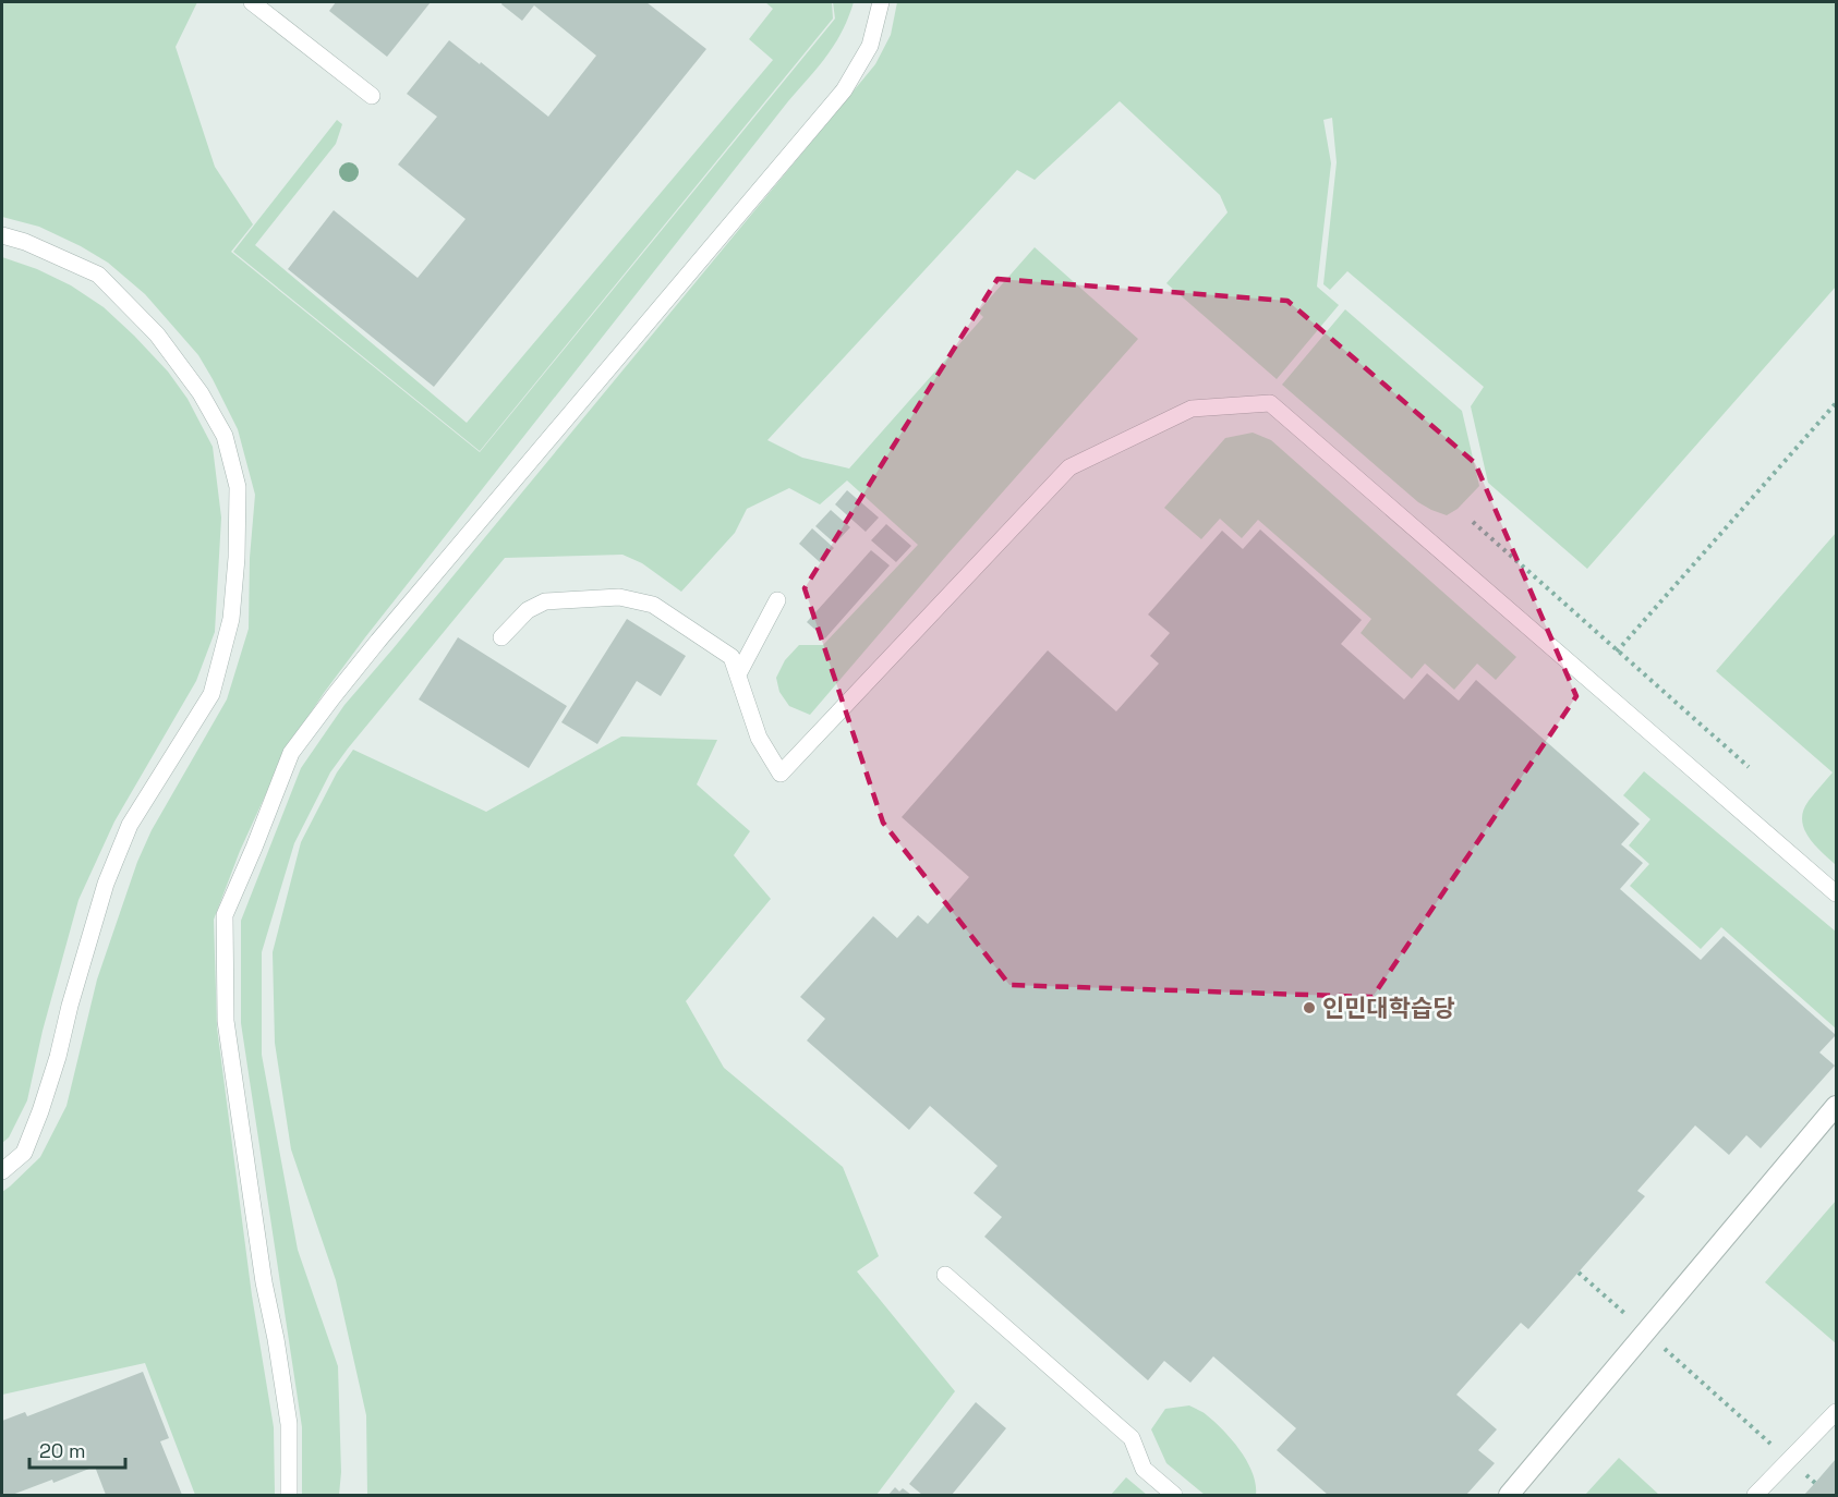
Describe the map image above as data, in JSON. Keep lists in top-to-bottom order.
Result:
{
  "places": ["인민대학습당"],
  "scale_bar": "20 m"
}
